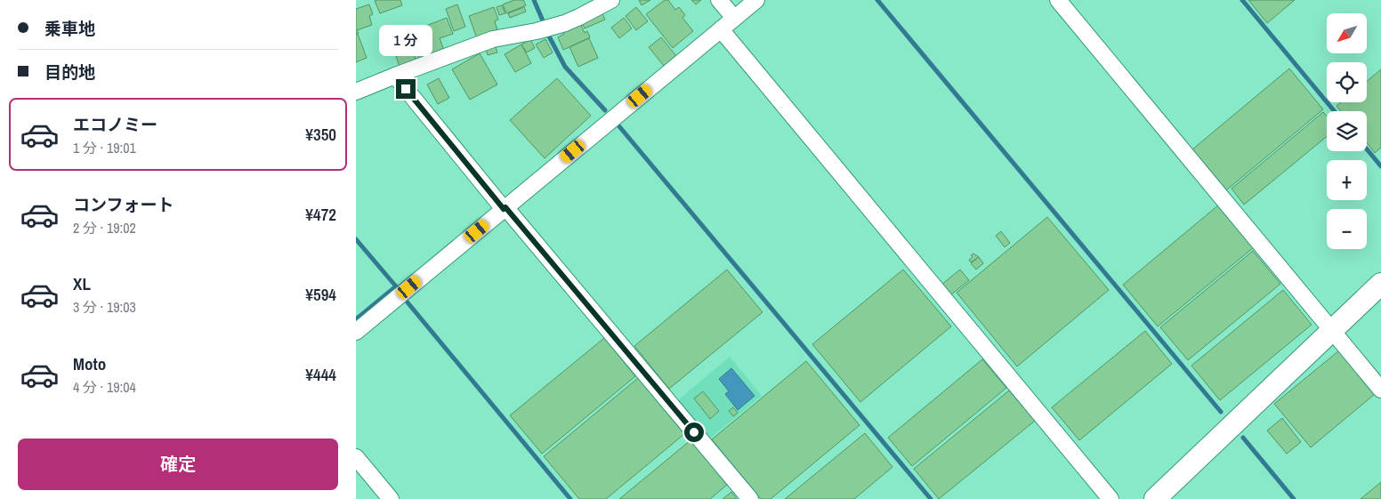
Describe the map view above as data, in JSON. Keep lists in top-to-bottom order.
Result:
{
  "north": "bottom left",
  "page": {
    "banner": ["乗車地", "目的地"],
    "map_buttons": ["+", "−"],
    "bubble": "1 分",
    "list": [
      {
        "name": "エコノミー",
        "note": "1 分 · 19:01",
        "value": "¥350"
      },
      {
        "name": "コンフォート",
        "note": "2 分 · 19:02",
        "value": "¥472"
      },
      {
        "name": "XL",
        "note": "3 分 · 19:03",
        "value": "¥594"
      },
      {
        "name": "Moto",
        "note": "4 分 · 19:04",
        "value": "¥444"
      }
    ],
    "buttons": "確定"
  }
}
